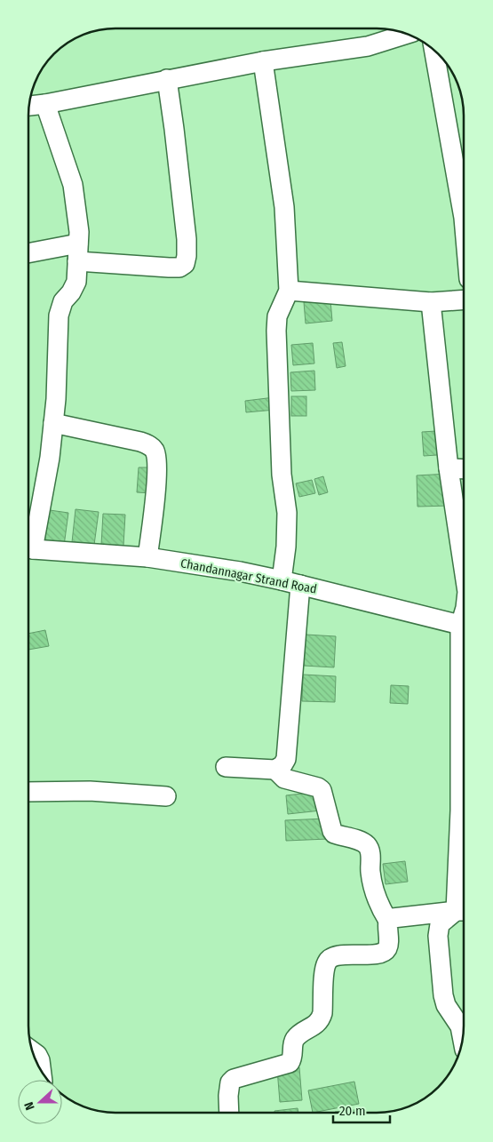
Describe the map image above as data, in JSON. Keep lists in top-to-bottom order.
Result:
{
  "streets": {
    "street": ["Chandannagar Strand Road"]
  },
  "scale_bar": "20 m",
  "north": "left"
}
